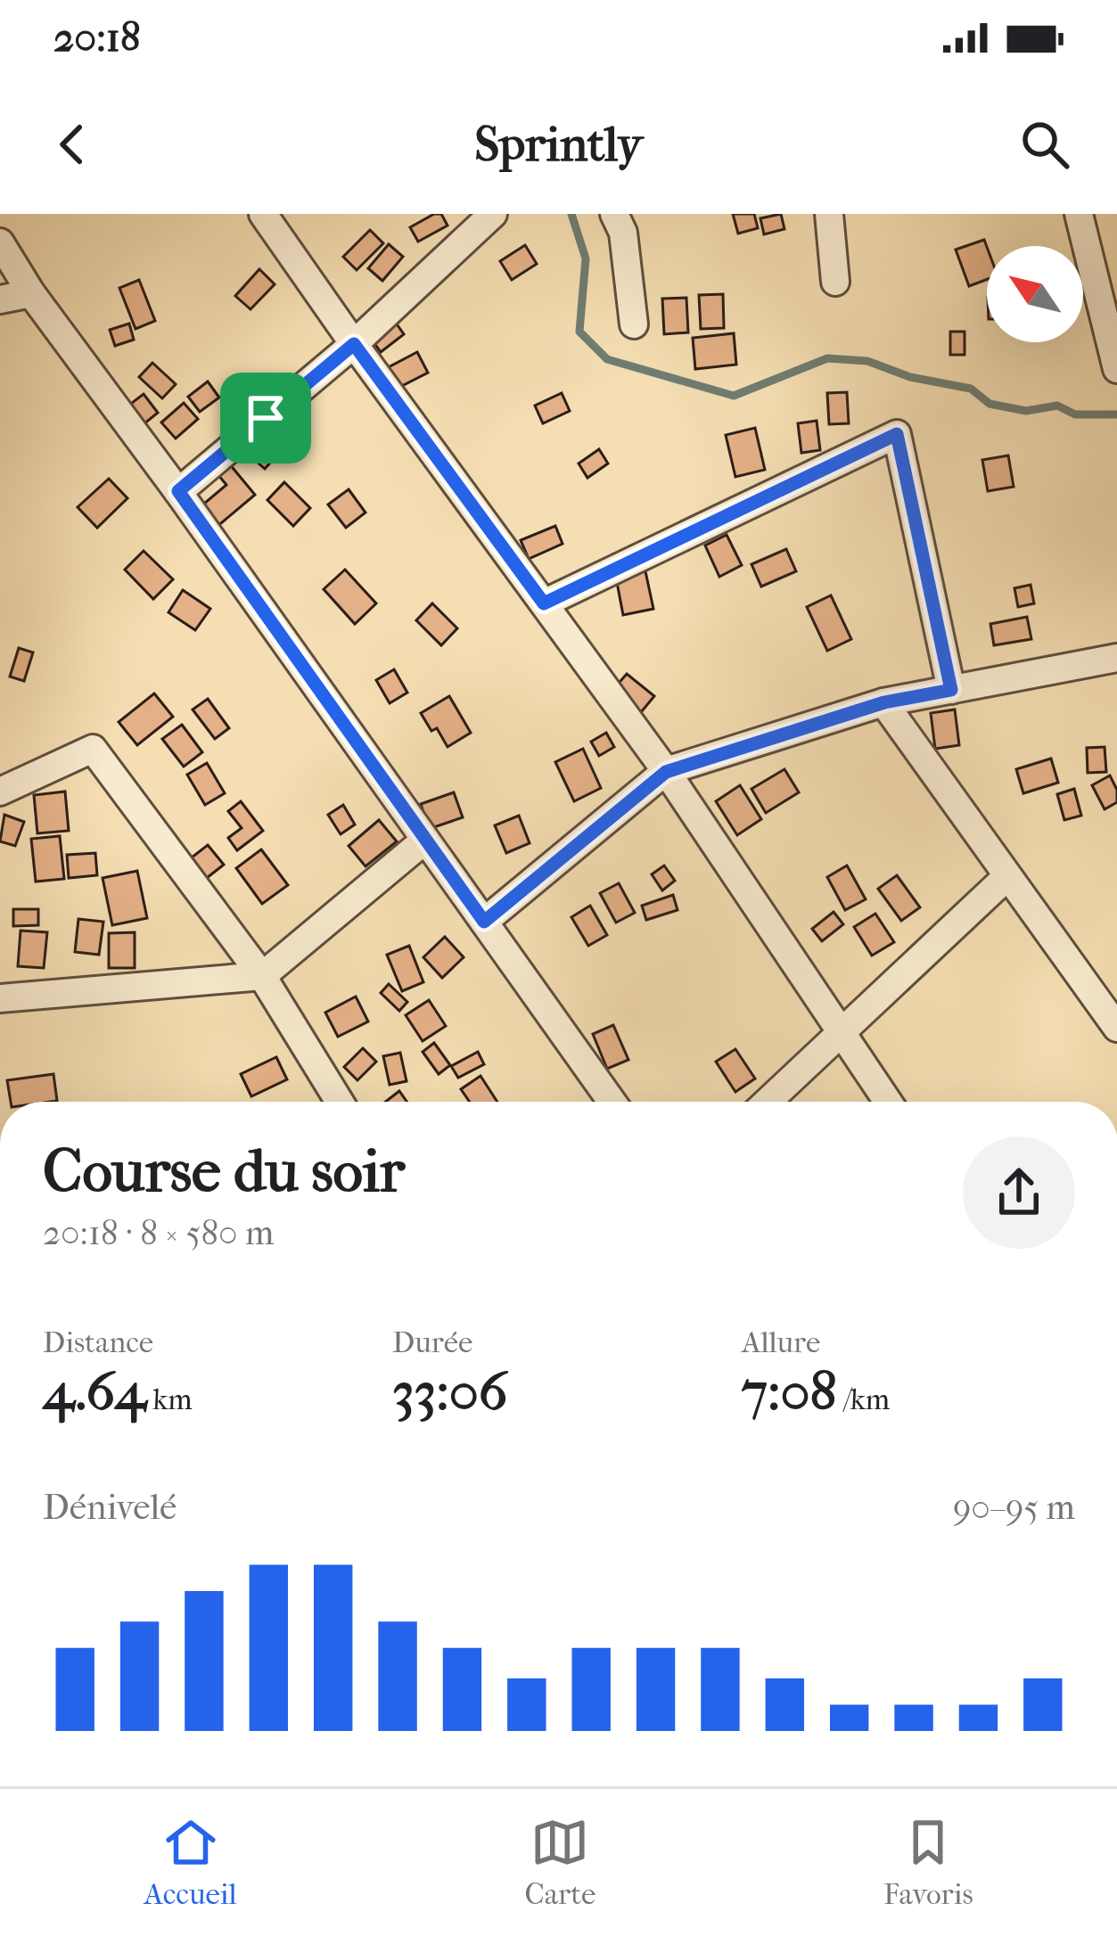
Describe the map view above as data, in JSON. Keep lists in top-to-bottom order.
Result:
{
  "north": "top left",
  "page": {
    "status": "20:18",
    "header": "Sprintly",
    "heading": ["Course du soir", "20:18 · 8 × 580 m"],
    "stats": [
      ["Distance", "4.64 km"],
      ["Durée", "33:06"],
      ["Allure", "7:08 /km"]
    ],
    "chart": ["Dénivelé", "90–95 m"],
    "tabs": ["Accueil", "Carte", "Favoris"]
  }
}
